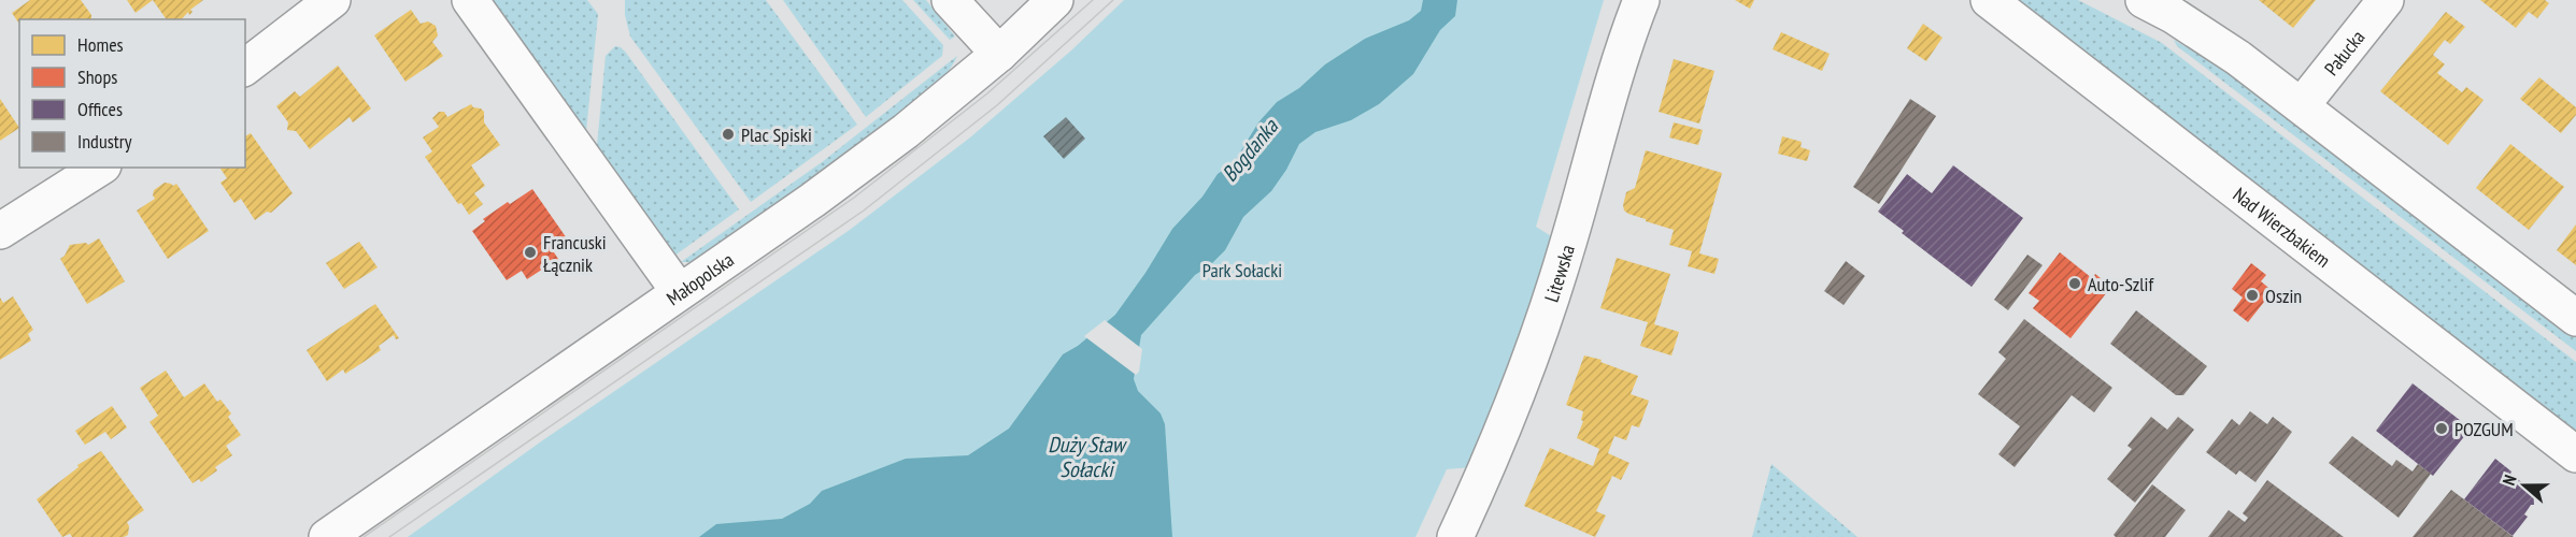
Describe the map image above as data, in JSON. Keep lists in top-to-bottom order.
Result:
{
  "streets": {
    "street": [
      "Pałucka",
      "Nad Wierzbakiem",
      "Litewska",
      "Małopolska"
    ]
  },
  "water": ["Bogdanka", "Duży Staw Sołacki"],
  "parks": ["Park Sołacki"],
  "places": [
    "Plac Spiski",
    "Francuski Łącznik",
    "Auto-Szlif",
    "Oszin",
    "POZGUM"
  ],
  "legend": [
    "Homes",
    "Shops",
    "Offices",
    "Industry"
  ],
  "north": "left"
}
